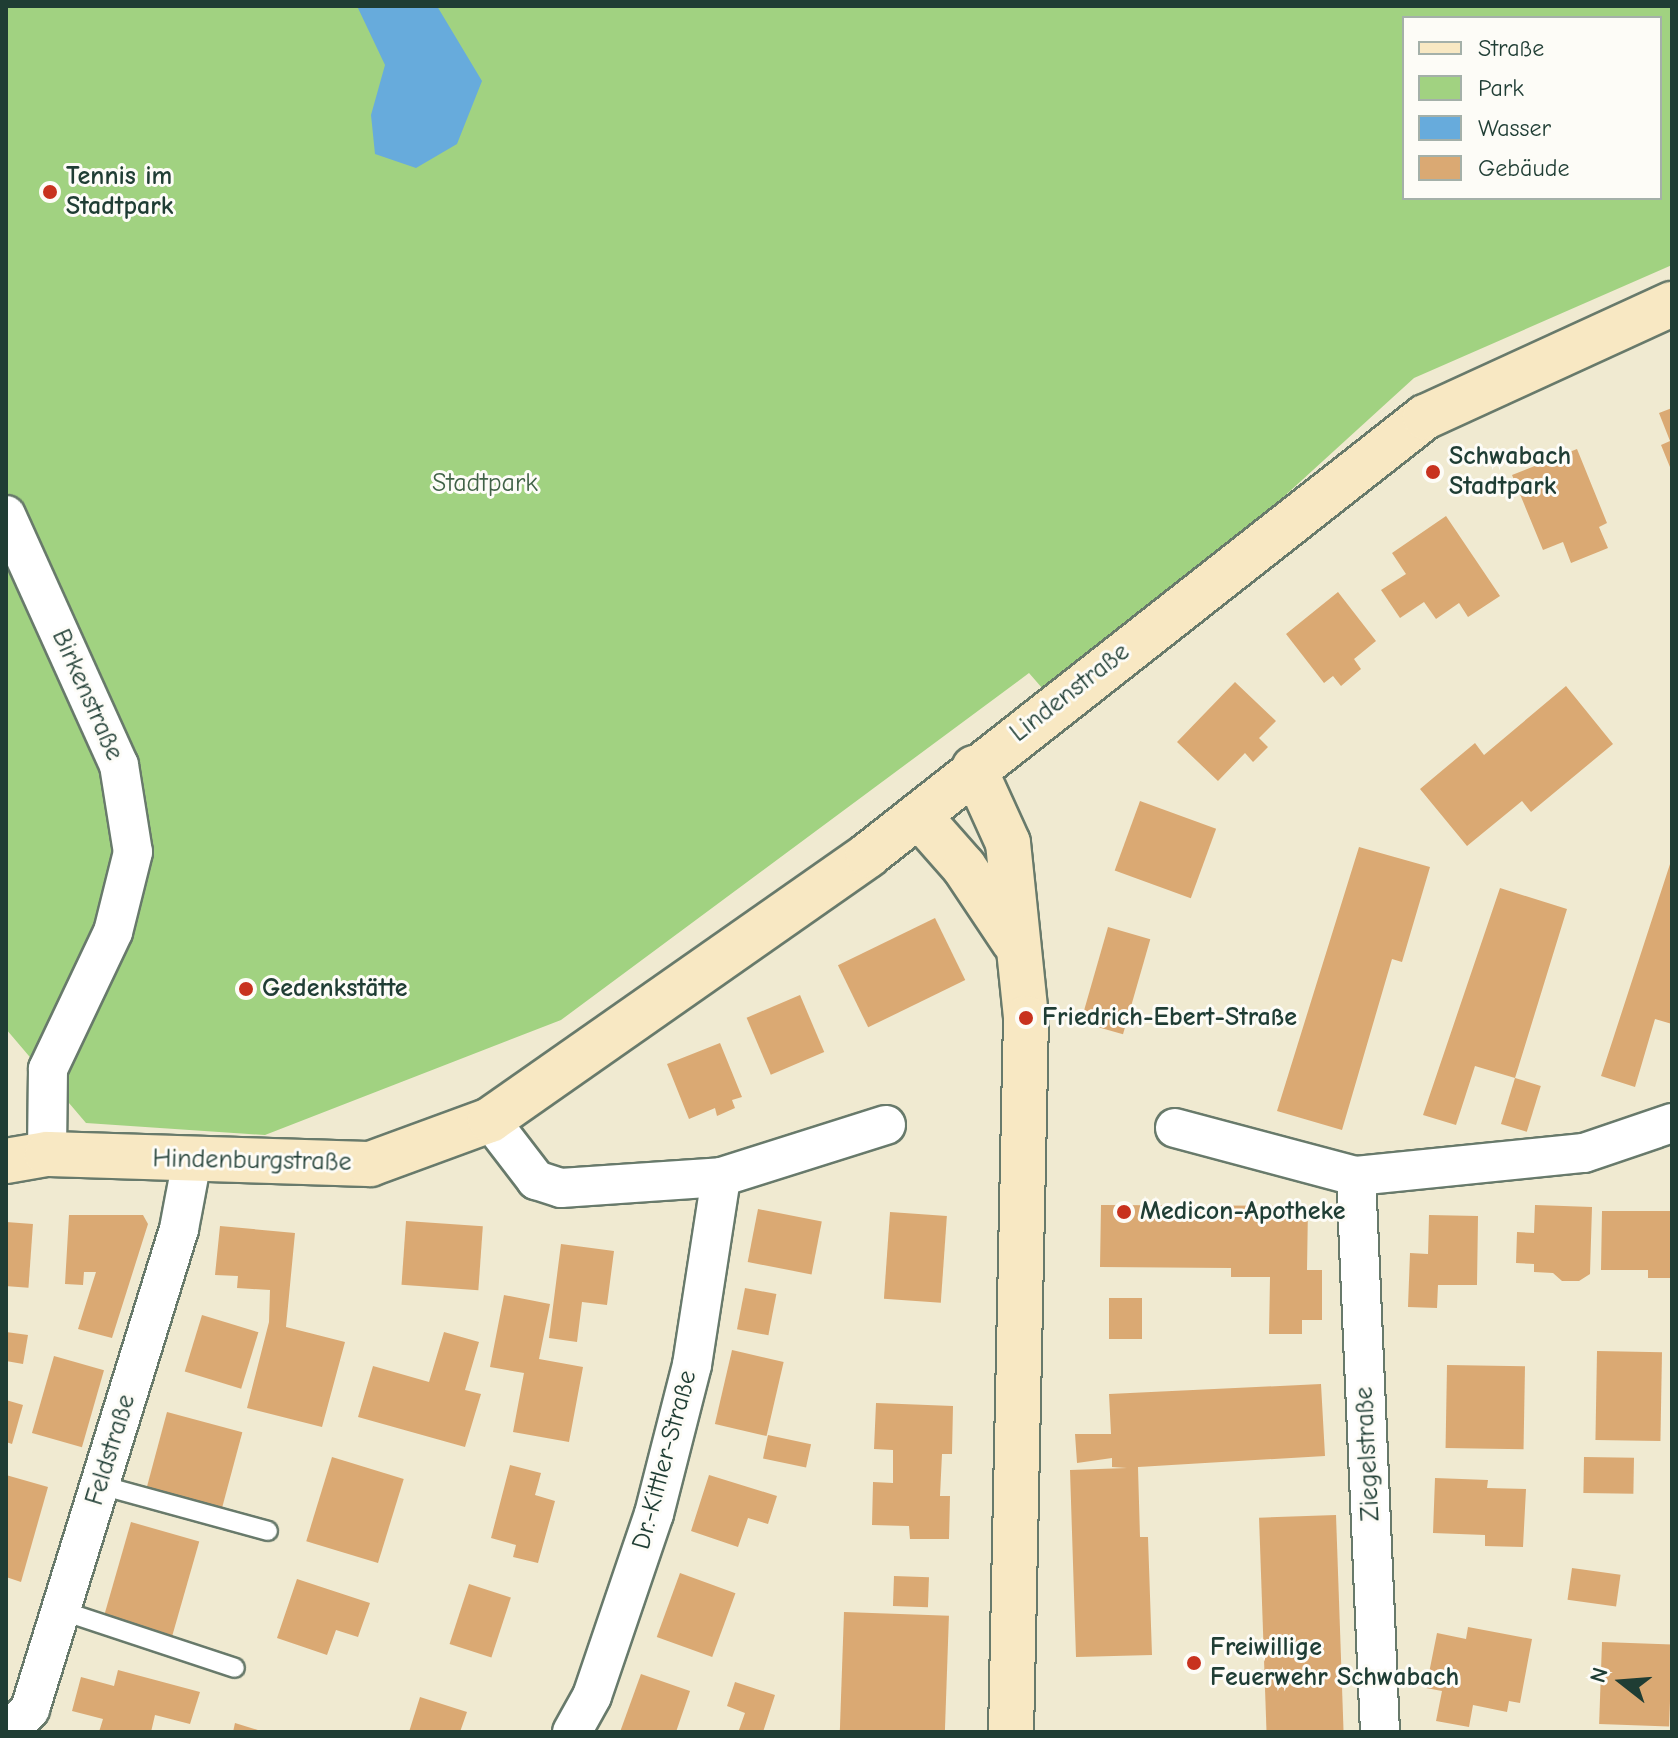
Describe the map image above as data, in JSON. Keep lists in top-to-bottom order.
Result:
{
  "streets": {
    "street": [
      "Lindenstraße",
      "Birkenstraße",
      "Hindenburgstraße",
      "Feldstraße",
      "Ziegelstraße",
      "Dr.-Kittler-Straße"
    ]
  },
  "crossings": [
    ["Lindenstraße", "Hindenburgstraße"],
    ["Birkenstraße", "Hindenburgstraße"],
    ["Hindenburgstraße", "Feldstraße"]
  ],
  "parks": ["Stadtpark"],
  "places": [
    "Tennis im Stadtpark",
    "Schwabach Stadtpark",
    "Gedenkstätte",
    "Friedrich-Ebert-Straße",
    "Medicon-Apotheke",
    "Freiwillige Feuerwehr Schwabach"
  ],
  "legend": [
    "Straße",
    "Park",
    "Wasser",
    "Gebäude"
  ],
  "north": "left"
}
